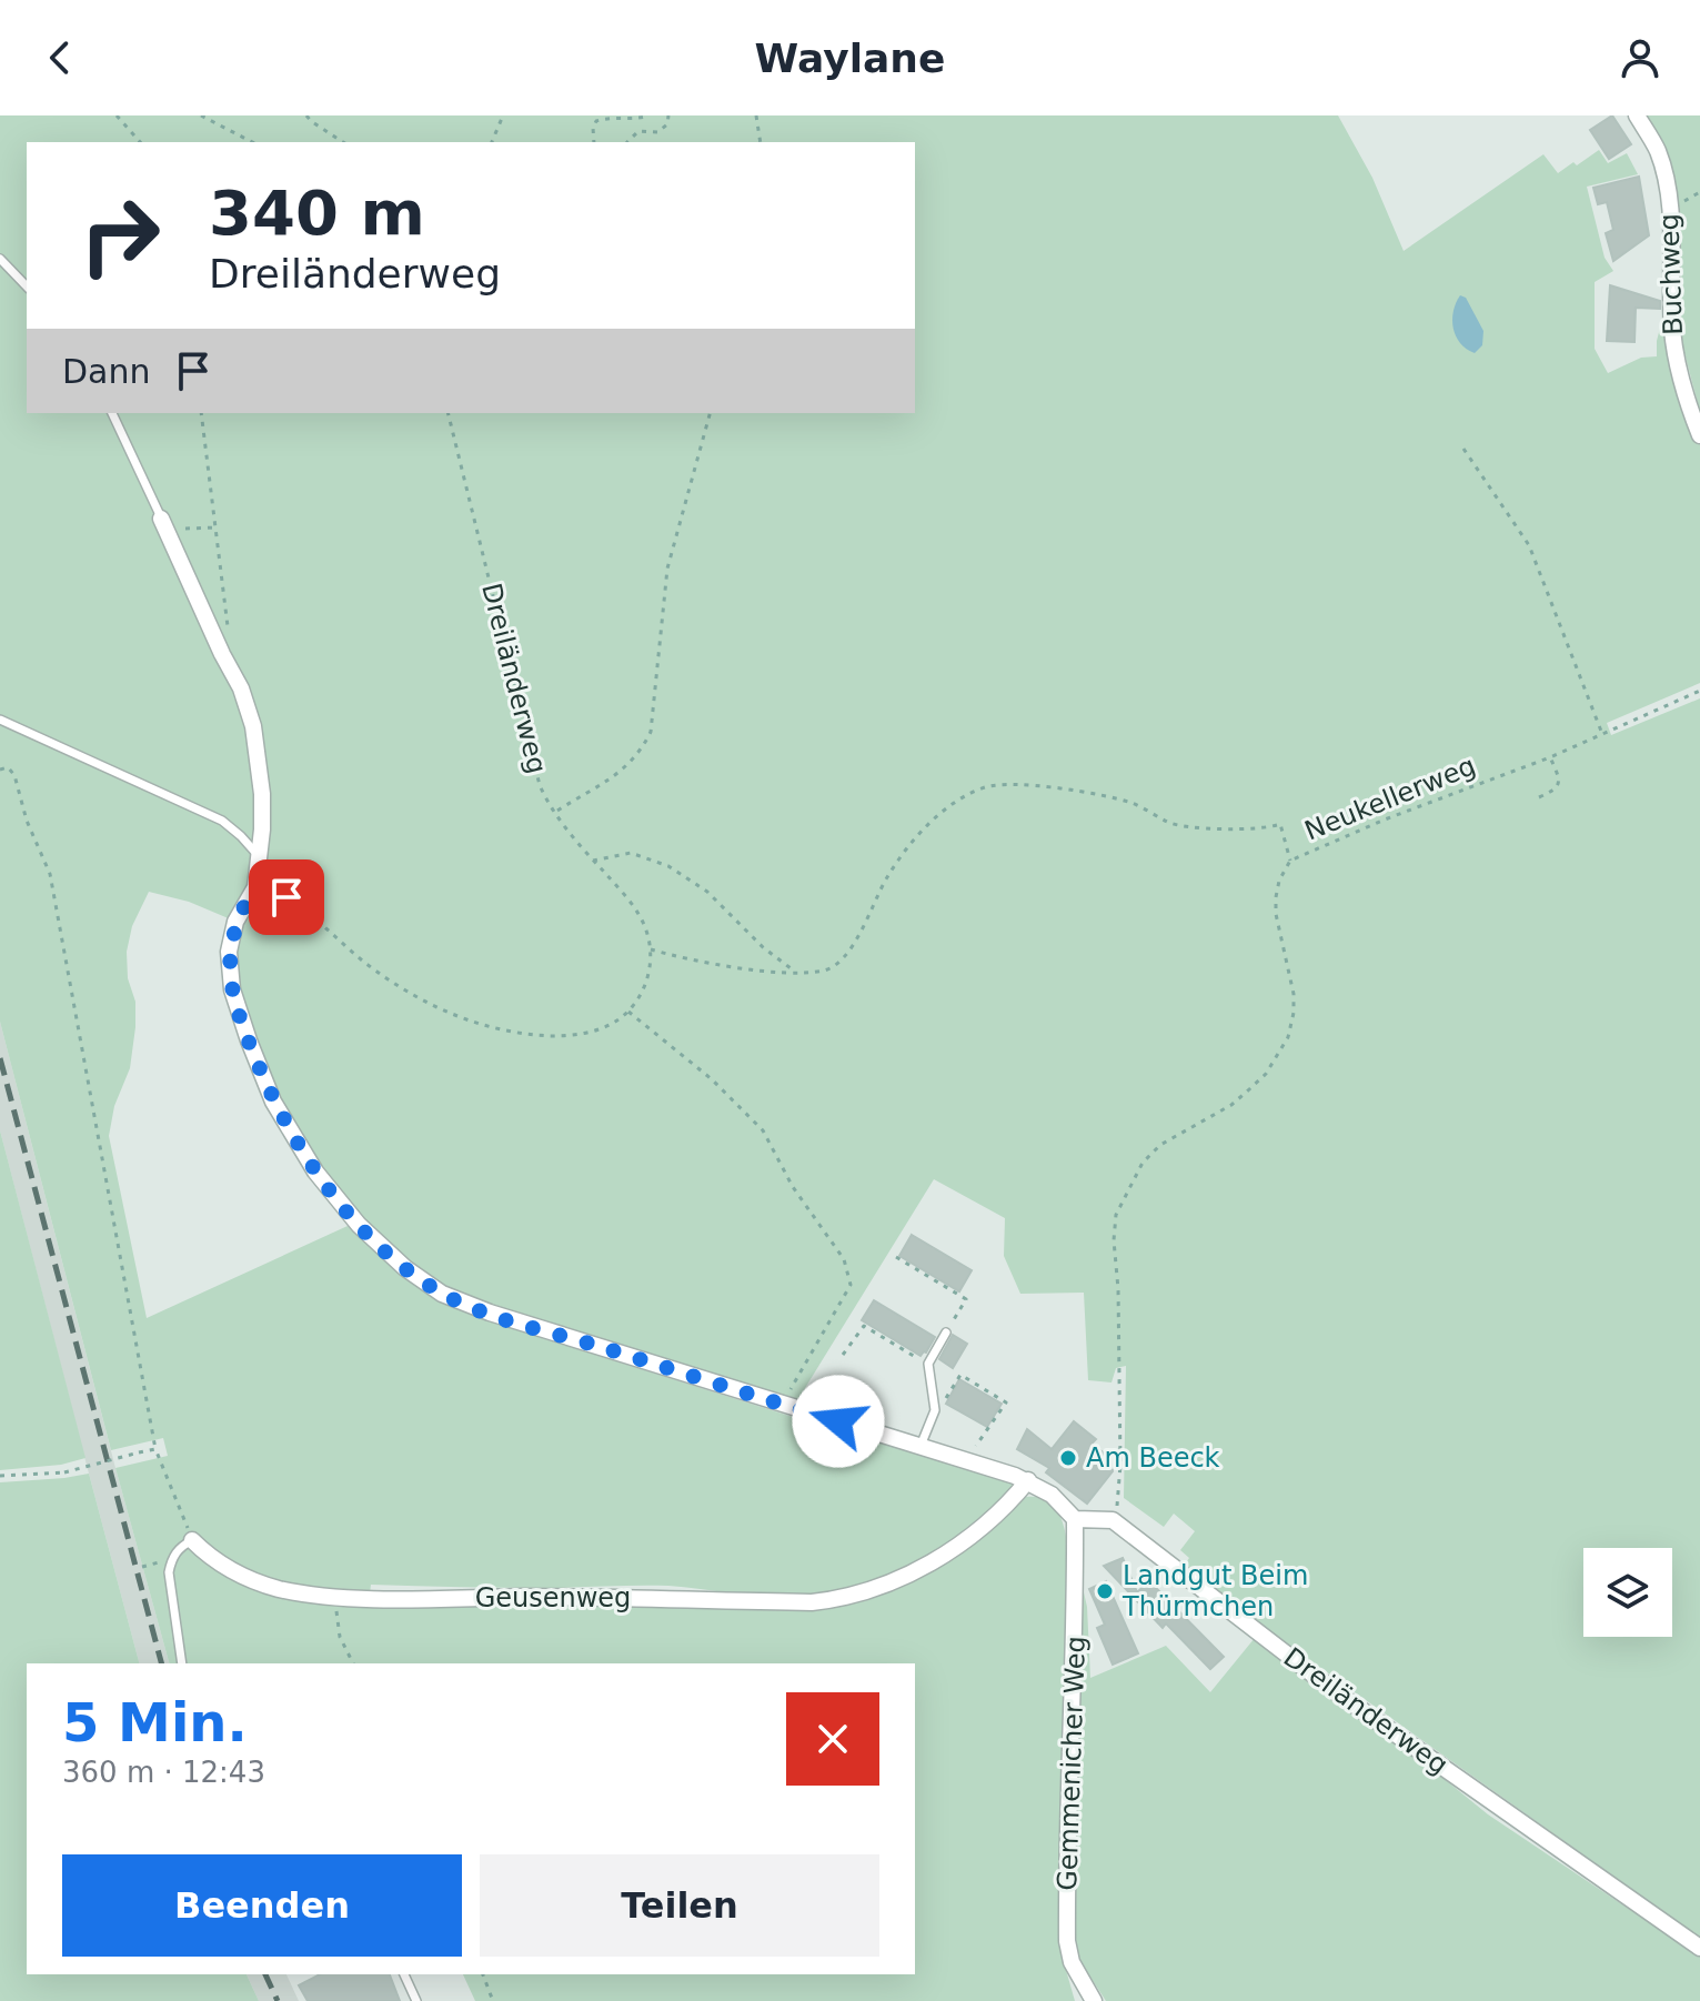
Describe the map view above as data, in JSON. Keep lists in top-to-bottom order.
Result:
{
  "streets": {
    "street": [
      "Buchweg",
      "Dreiländerweg",
      "Geusenweg",
      "Gemmenicher Weg"
    ],
    "path": ["Neukellerweg"]
  },
  "crossings": [
    ["Dreiländerweg", "Neukellerweg"]
  ],
  "places": ["Am Beeck", "Landgut Beim Thürmchen"],
  "page": {
    "header": "Waylane",
    "turn": ["340 m", "Dreiländerweg"],
    "then": "Dann",
    "heading": ["5 Min.", "360 m · 12:43"],
    "buttons": ["Beenden", "Teilen"]
  }
}
